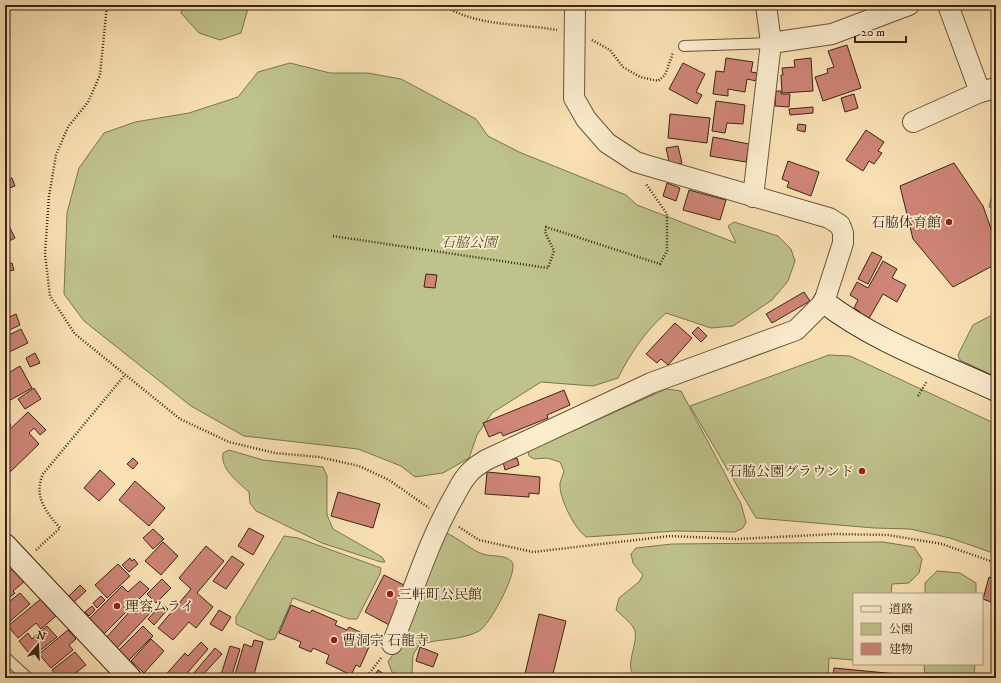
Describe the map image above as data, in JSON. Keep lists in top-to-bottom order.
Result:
{
  "parks": ["石脇公園"],
  "places": [
    "石脇体育館",
    "石脇公園グラウンド",
    "三軒町公民館",
    "理容ムライ",
    "曹洞宗 石龍寺"
  ],
  "legend": ["道路", "公園", "建物"],
  "scale_bar": "20 m",
  "north": "top"
}
